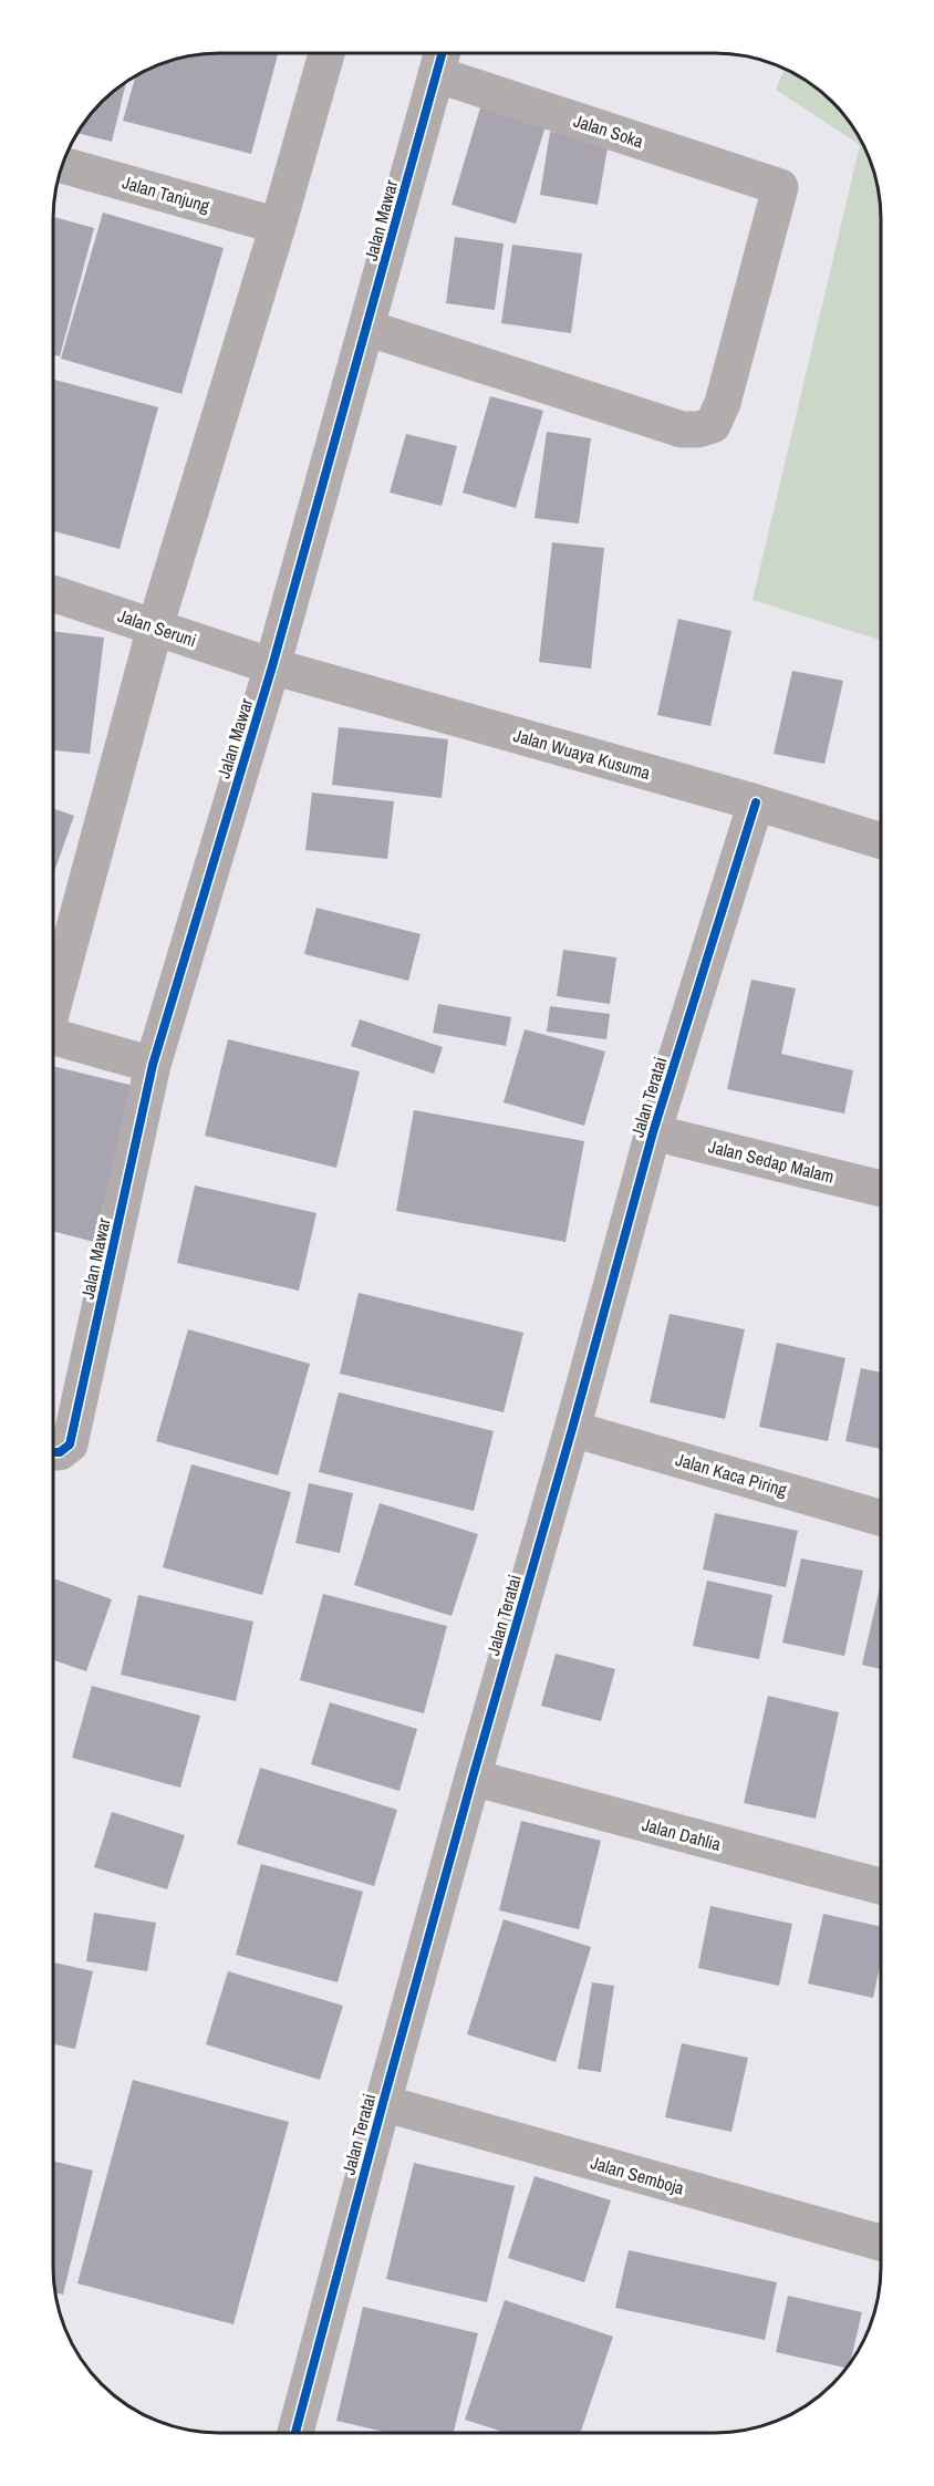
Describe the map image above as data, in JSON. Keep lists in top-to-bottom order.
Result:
{
  "streets": {
    "street": [
      "Jalan Soka",
      "Jalan Tanjung",
      "Jalan Mawar",
      "Jalan Seruni",
      "Jalan Wuaya Kusuma",
      "Jalan Teratai",
      "Jalan Sedap Malam",
      "Jalan Kaca Piring",
      "Jalan Dahlia",
      "Jalan Semboja"
    ]
  },
  "crossings": [
    ["Jalan Soka", "Jalan Mawar"],
    ["Jalan Mawar", "Jalan Seruni"],
    ["Jalan Mawar", "Jalan Wuaya Kusuma"],
    ["Jalan Seruni", "Jalan Wuaya Kusuma"],
    ["Jalan Wuaya Kusuma", "Jalan Teratai"],
    ["Jalan Teratai", "Jalan Sedap Malam"],
    ["Jalan Teratai", "Jalan Kaca Piring"],
    ["Jalan Teratai", "Jalan Dahlia"],
    ["Jalan Teratai", "Jalan Semboja"]
  ]
}
